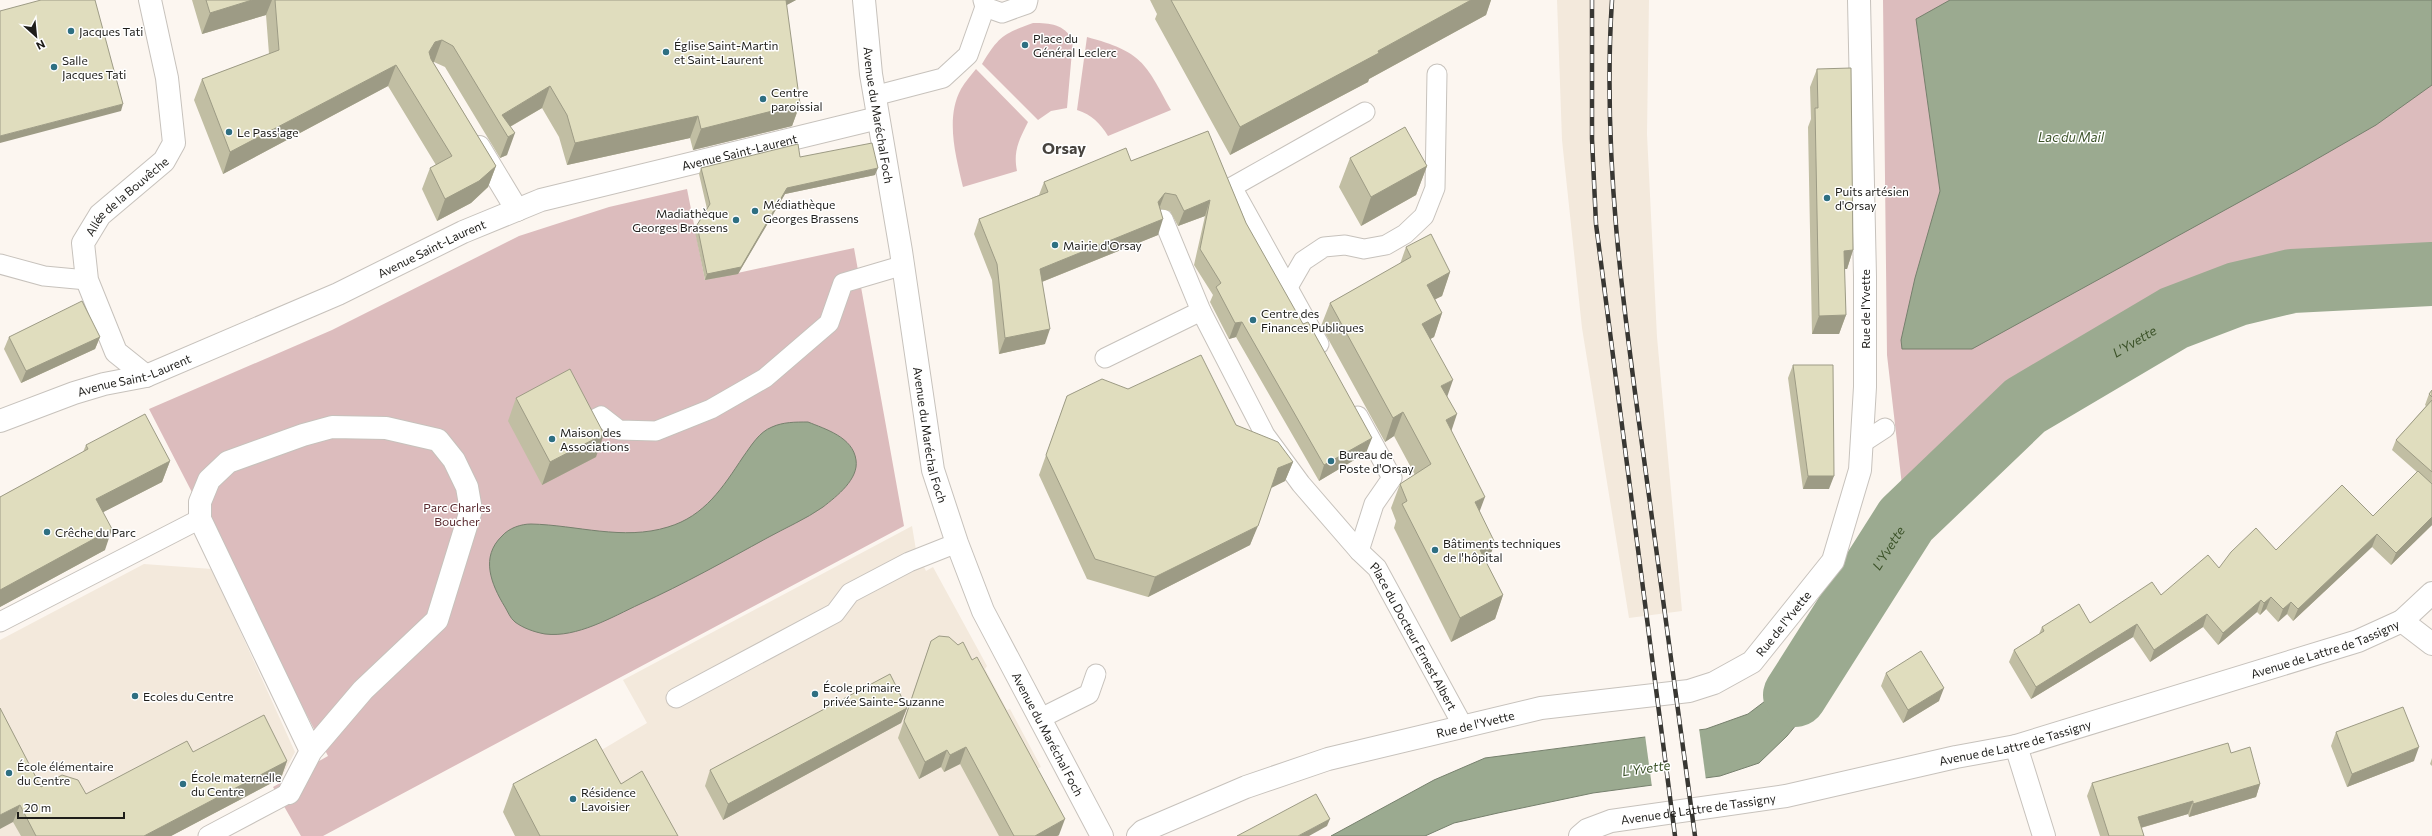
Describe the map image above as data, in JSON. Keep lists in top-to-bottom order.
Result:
{
  "streets": {
    "street": [
      "Avenue du Maréchal Foch",
      "Avenue Saint-Laurent",
      "Allée de la Bouvêche",
      "Rue de l'Yvette",
      "Avenue de Lattre de Tassigny"
    ],
    "lane": ["Place du Docteur Ernest Albert"]
  },
  "crossings": [
    ["Avenue du Maréchal Foch", "Avenue Saint-Laurent"],
    ["Avenue Saint-Laurent", "Allée de la Bouvêche"],
    ["Rue de l'Yvette", "Place du Docteur Ernest Albert"]
  ],
  "districts": ["Orsay"],
  "water": ["Lac du Mail", "L'Yvette"],
  "parks": ["Parc Charles Boucher"],
  "places": [
    "Jacques Tati",
    "Place du Général Leclerc",
    "Église Saint-Martin et Saint-Laurent",
    "Salle Jacques Tati",
    "Centre paroissial",
    "Le Pass'age",
    "Puits artésien d'Orsay",
    "Médiathèque Georges Brassens",
    "Madiathèque Georges Brassens",
    "Mairie d'Orsay",
    "Centre des Finances Publiques",
    "Maison des Associations",
    "Bureau de Poste d'Orsay",
    "Crêche du Parc",
    "Bâtiments techniques de l'hôpital",
    "École primaire privée Sainte-Suzanne",
    "Ecoles du Centre",
    "École élémentaire du Centre",
    "École maternelle du Centre",
    "Résidence Lavoisier"
  ],
  "scale_bar": "20 m",
  "north": "bottom right"
}
